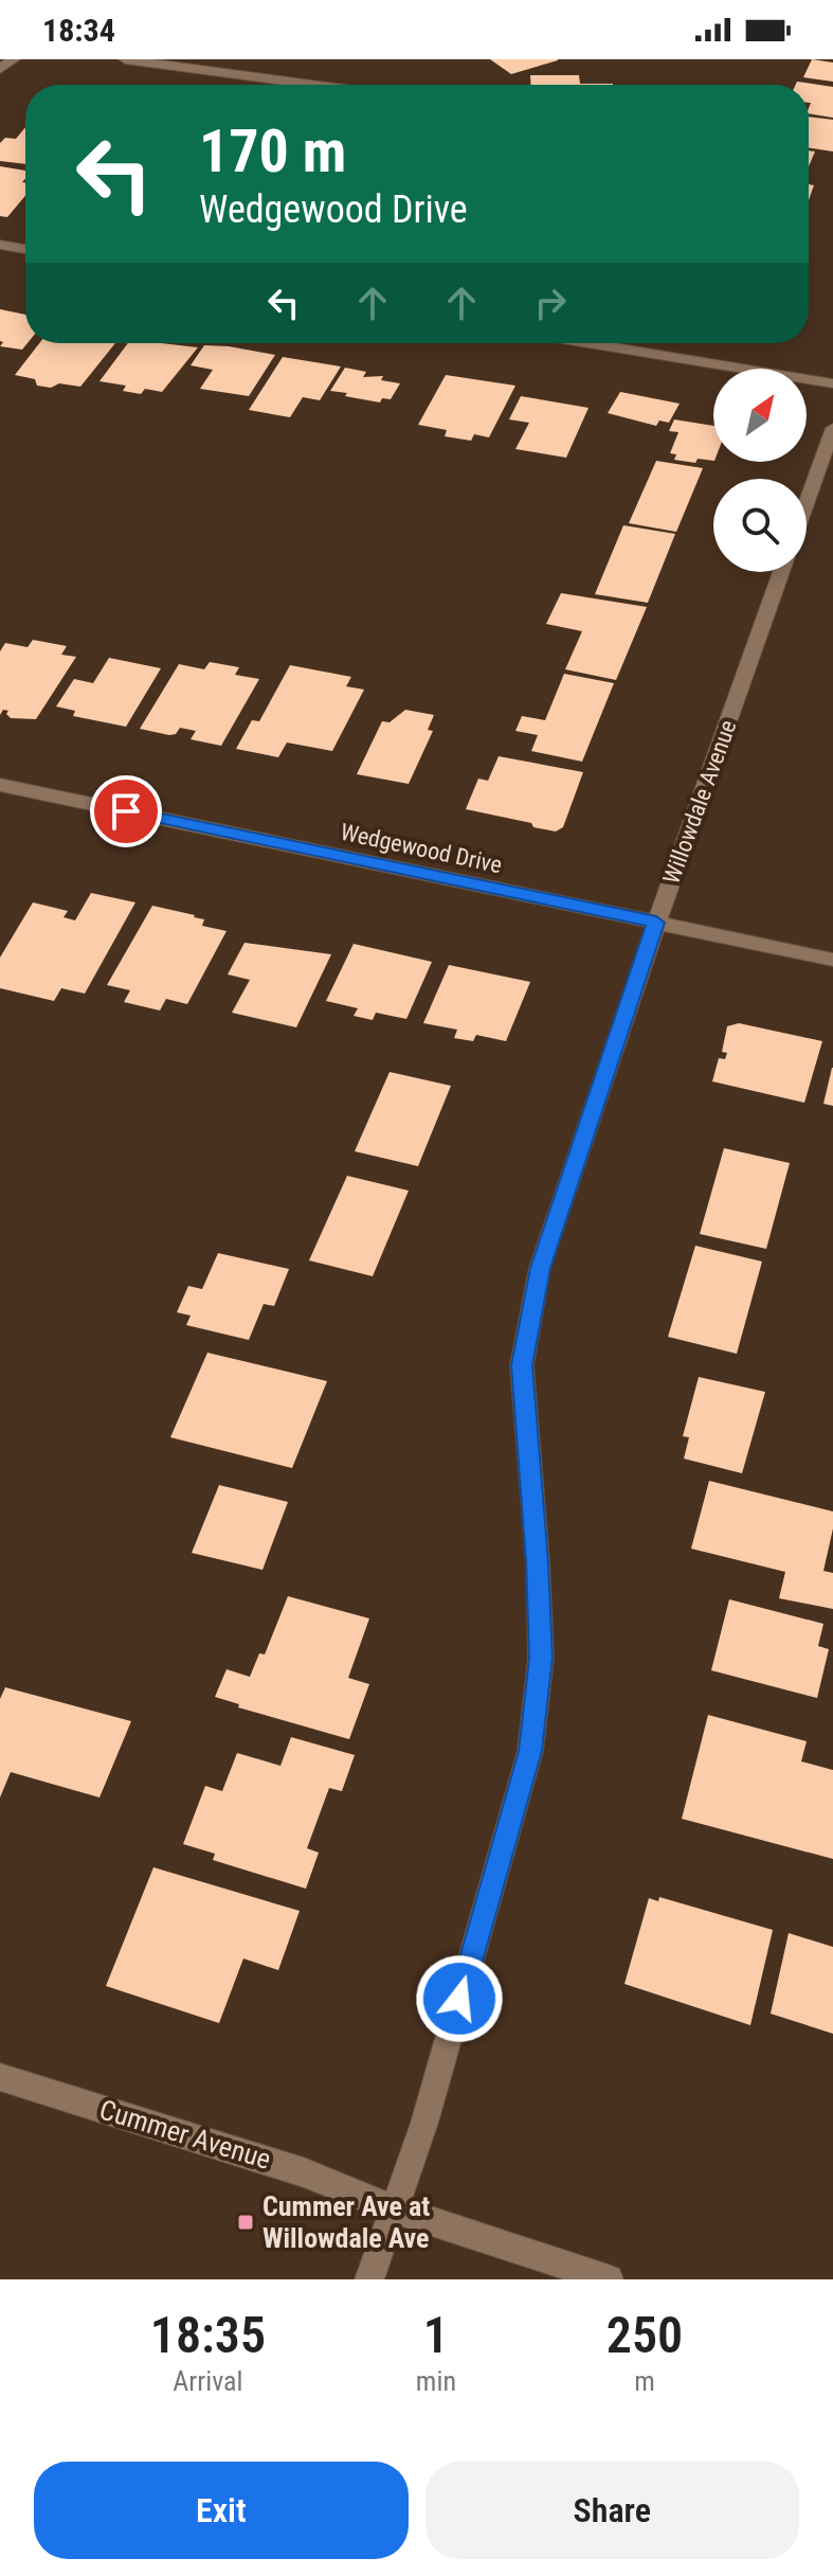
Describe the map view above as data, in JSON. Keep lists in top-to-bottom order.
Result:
{
  "streets": {
    "street": ["Willowdale Avenue", "Wedgewood Drive", "Cummer Avenue"]
  },
  "crossings": [
    ["Willowdale Avenue", "Wedgewood Drive"],
    ["Willowdale Avenue", "Cummer Avenue"]
  ],
  "places": {
    "transit": ["Cummer Ave at Willowdale Ave"]
  },
  "north": "top right",
  "page": {
    "status": "18:34",
    "turn": ["170 m", "Wedgewood Drive"],
    "eta": [
      "18:35",
      "Arrival",
      "1",
      "min",
      "250",
      "m"
    ],
    "buttons": ["Exit", "Share"]
  }
}
